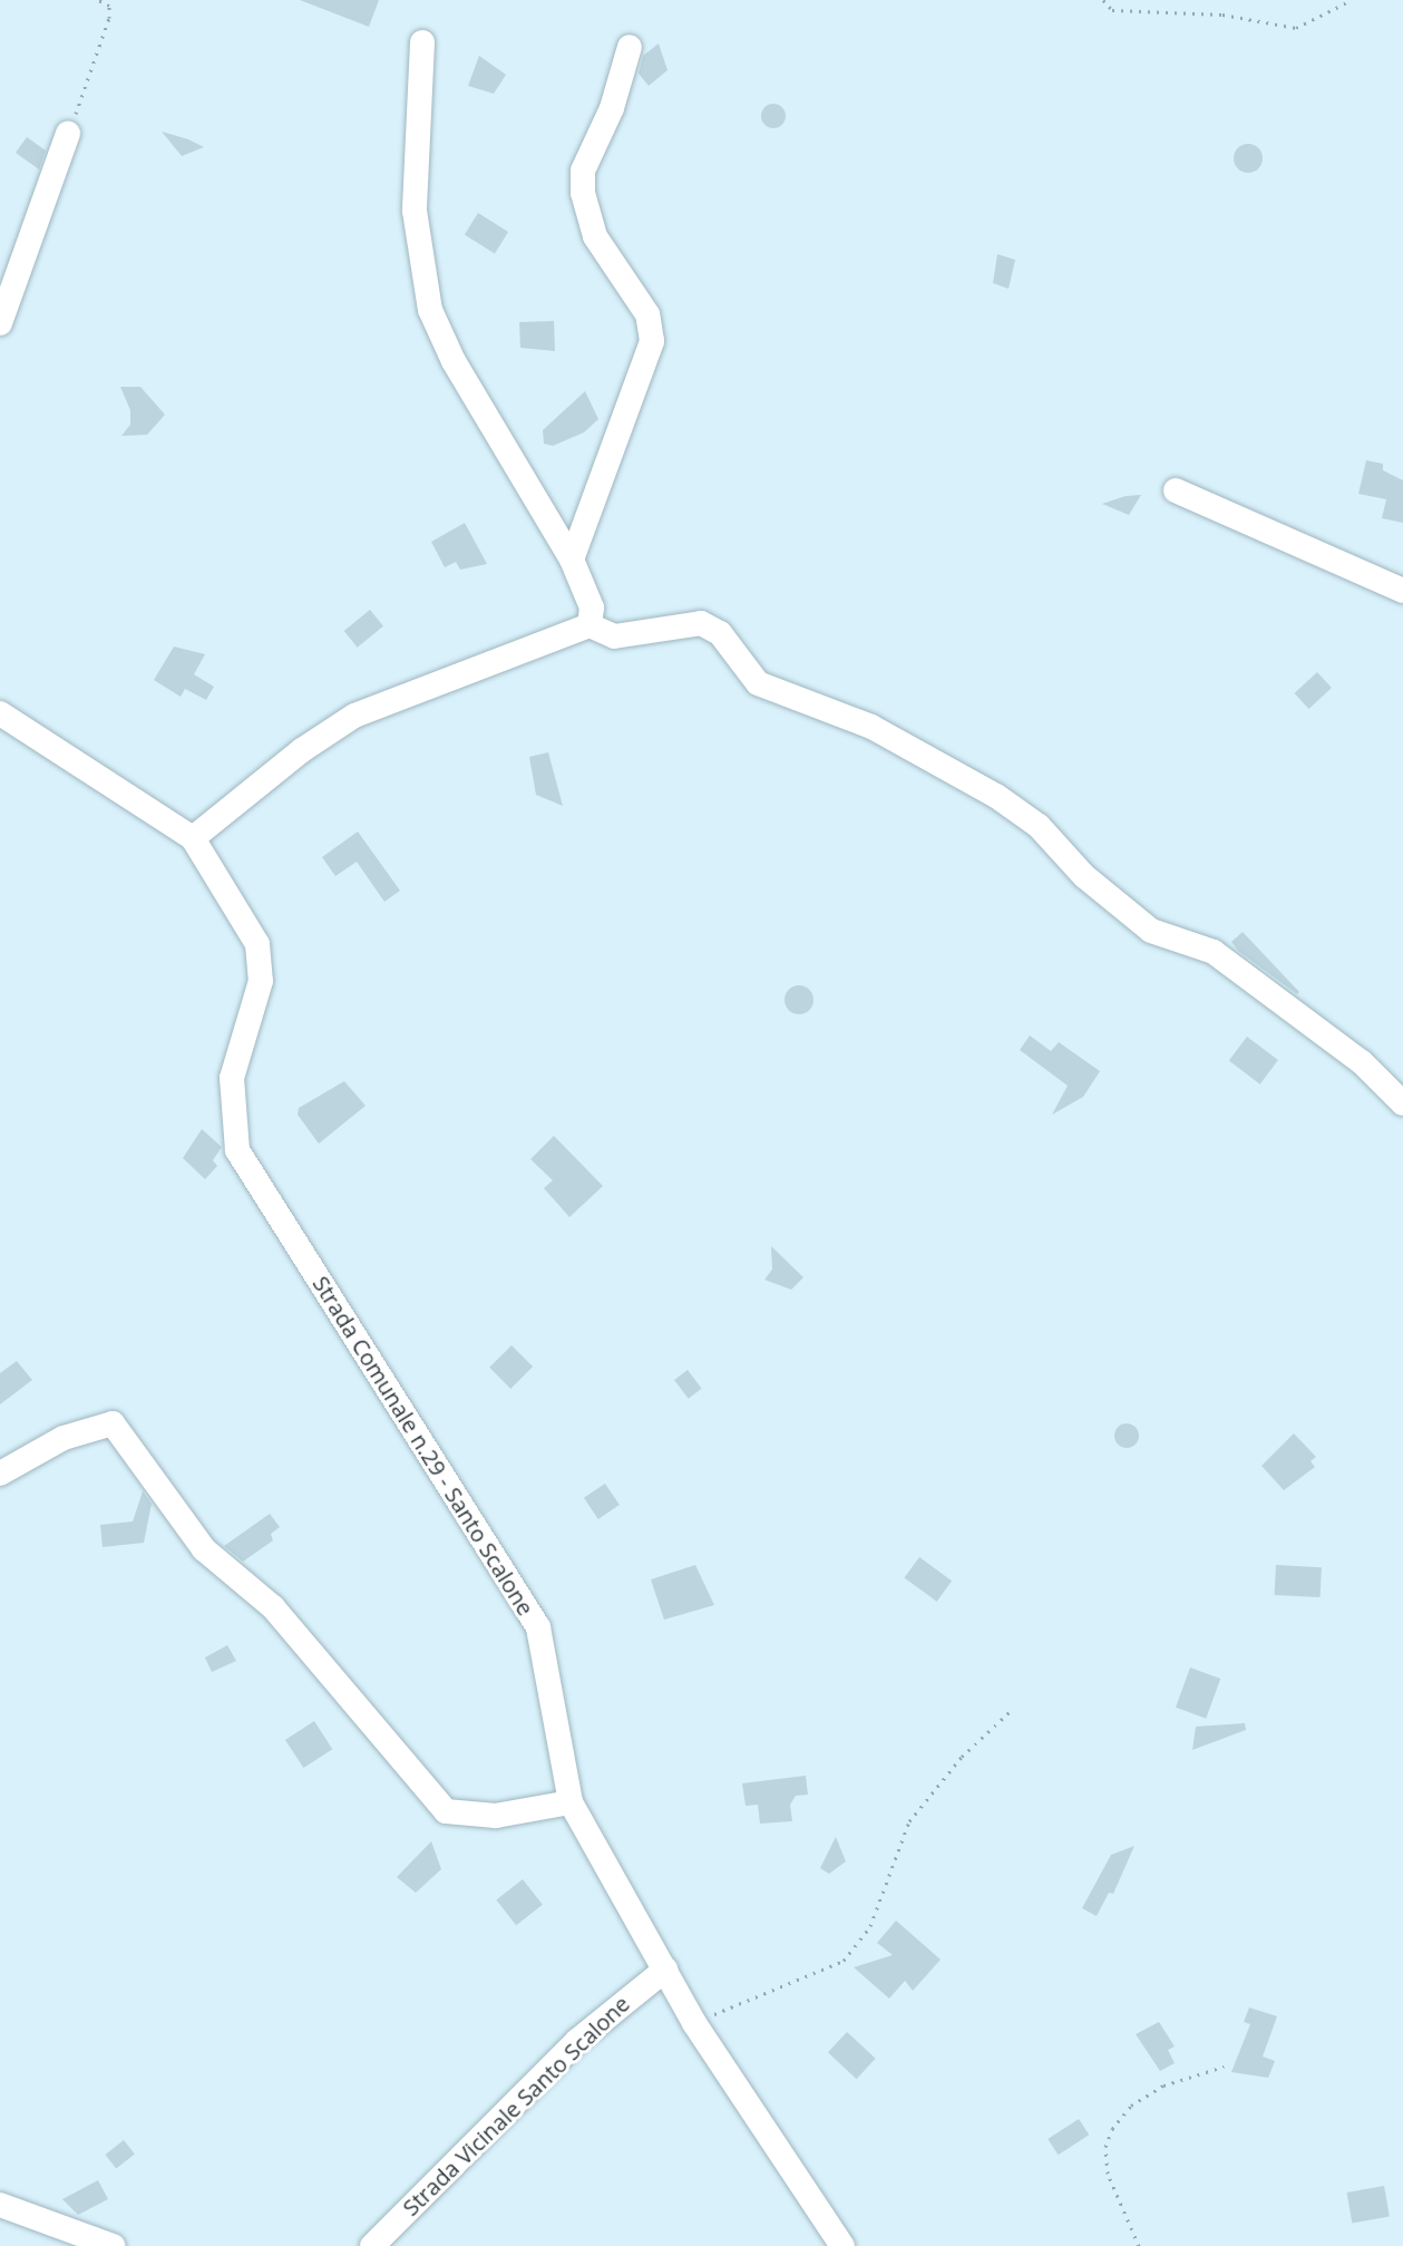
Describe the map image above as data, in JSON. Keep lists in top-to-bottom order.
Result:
{
  "streets": {
    "street": ["Strada Comunale n.29 - Santo Scalone", "Strada Vicinale Santo Scalone"]
  },
  "crossings": [
    ["Strada Comunale n.29 - Santo Scalone", "Strada Vicinale Santo Scalone"]
  ]
}
